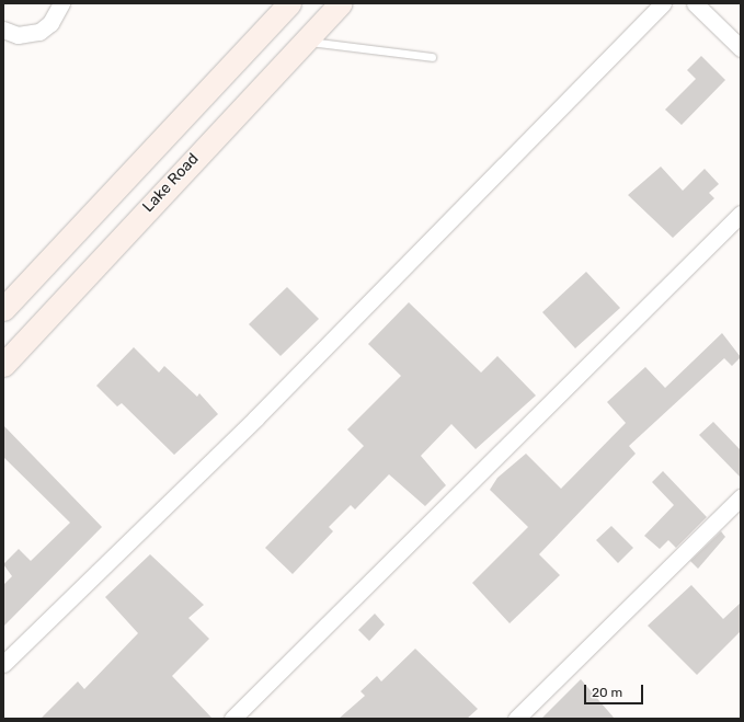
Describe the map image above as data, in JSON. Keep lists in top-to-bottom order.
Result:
{
  "streets": {
    "main road": ["Lake Road"]
  },
  "scale_bar": "20 m"
}
